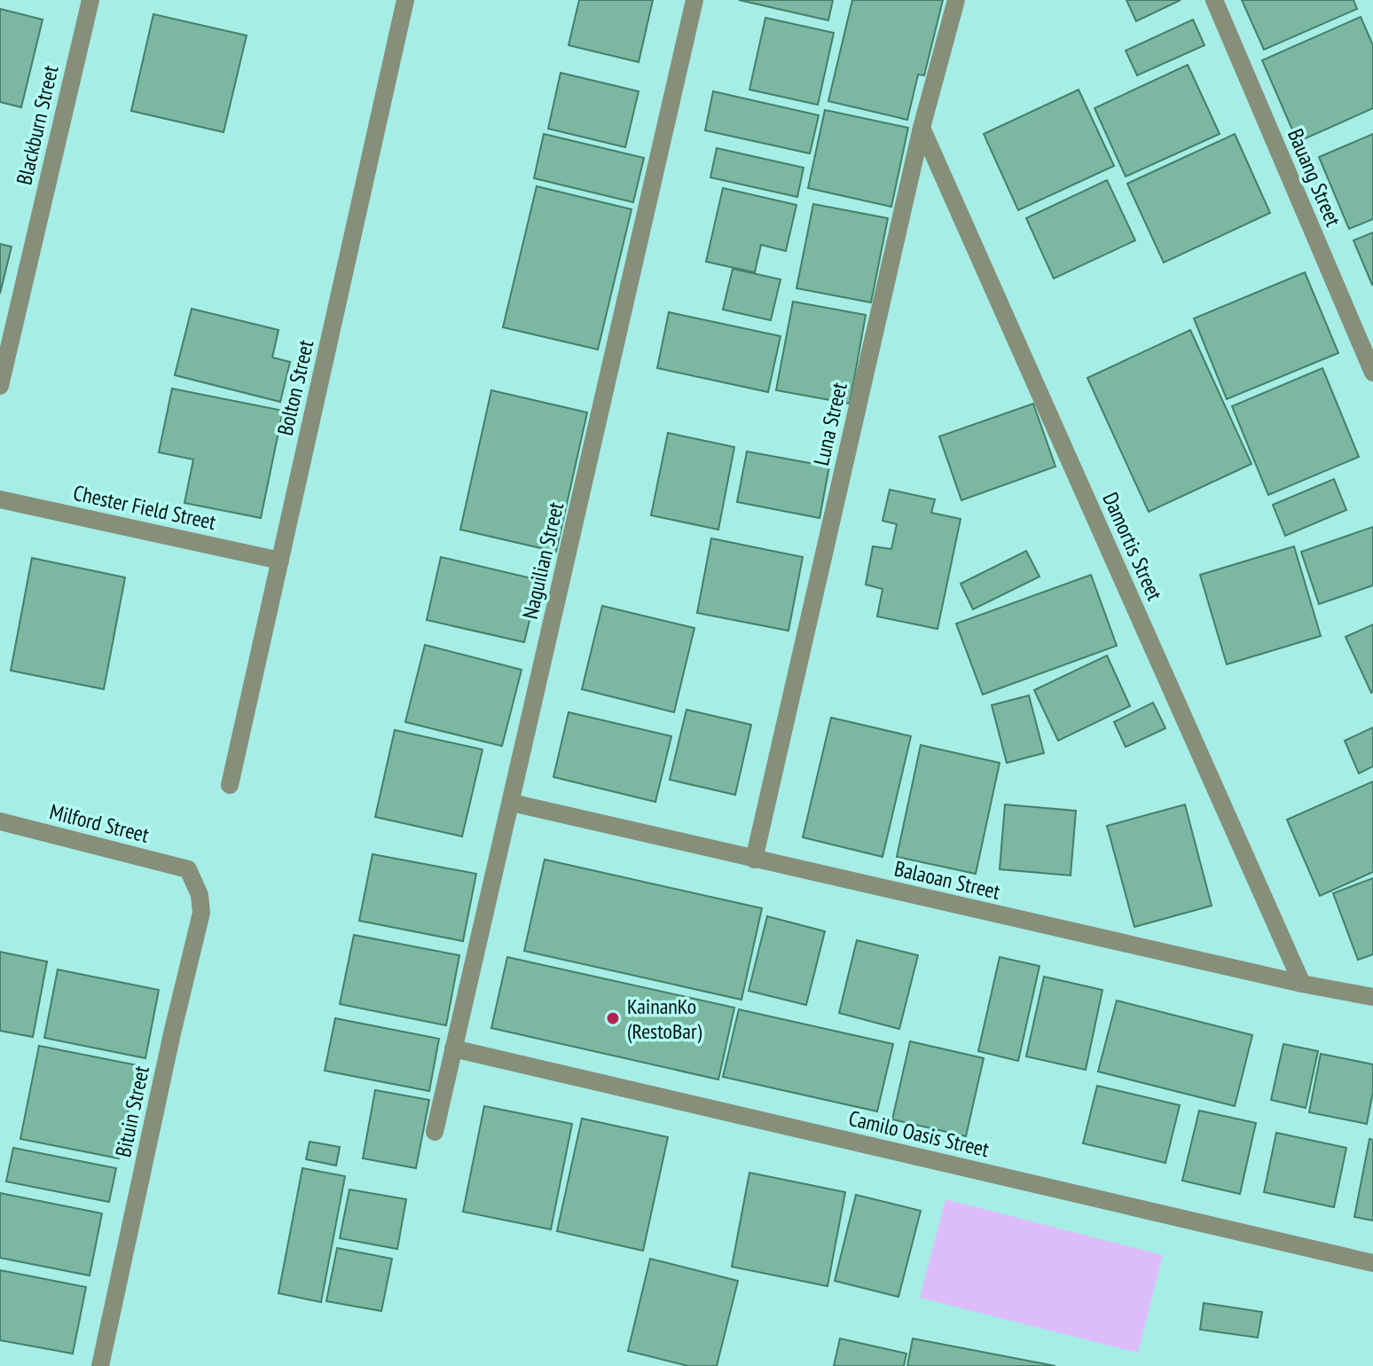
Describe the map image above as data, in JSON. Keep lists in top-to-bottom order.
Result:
{
  "streets": {
    "street": [
      "Blackburn Street",
      "Bauang Street",
      "Bolton Street",
      "Luna Street",
      "Chester Field Street",
      "Damortis Street",
      "Naguilian Street",
      "Milford Street",
      "Balaoan Street",
      "Bituin Street",
      "Camilo Oasis Street"
    ]
  },
  "crossings": [
    ["Bolton Street", "Chester Field Street"],
    ["Luna Street", "Damortis Street"],
    ["Luna Street", "Balaoan Street"],
    ["Damortis Street", "Balaoan Street"],
    ["Naguilian Street", "Balaoan Street"],
    ["Naguilian Street", "Camilo Oasis Street"],
    ["Milford Street", "Bituin Street"]
  ],
  "places": ["KainanKo (RestoBar)"]
}
